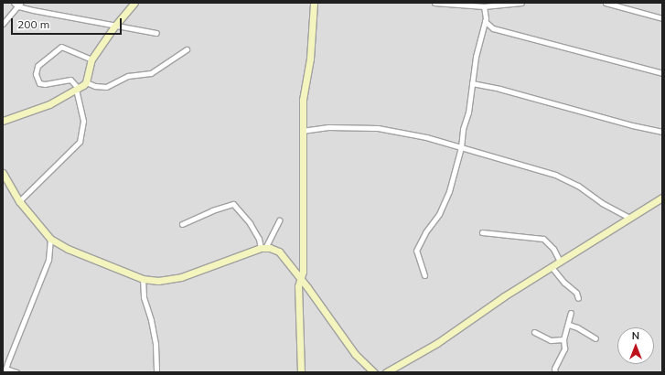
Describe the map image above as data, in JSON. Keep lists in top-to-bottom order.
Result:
{
  "scale_bar": "200 m",
  "north": "top"
}
